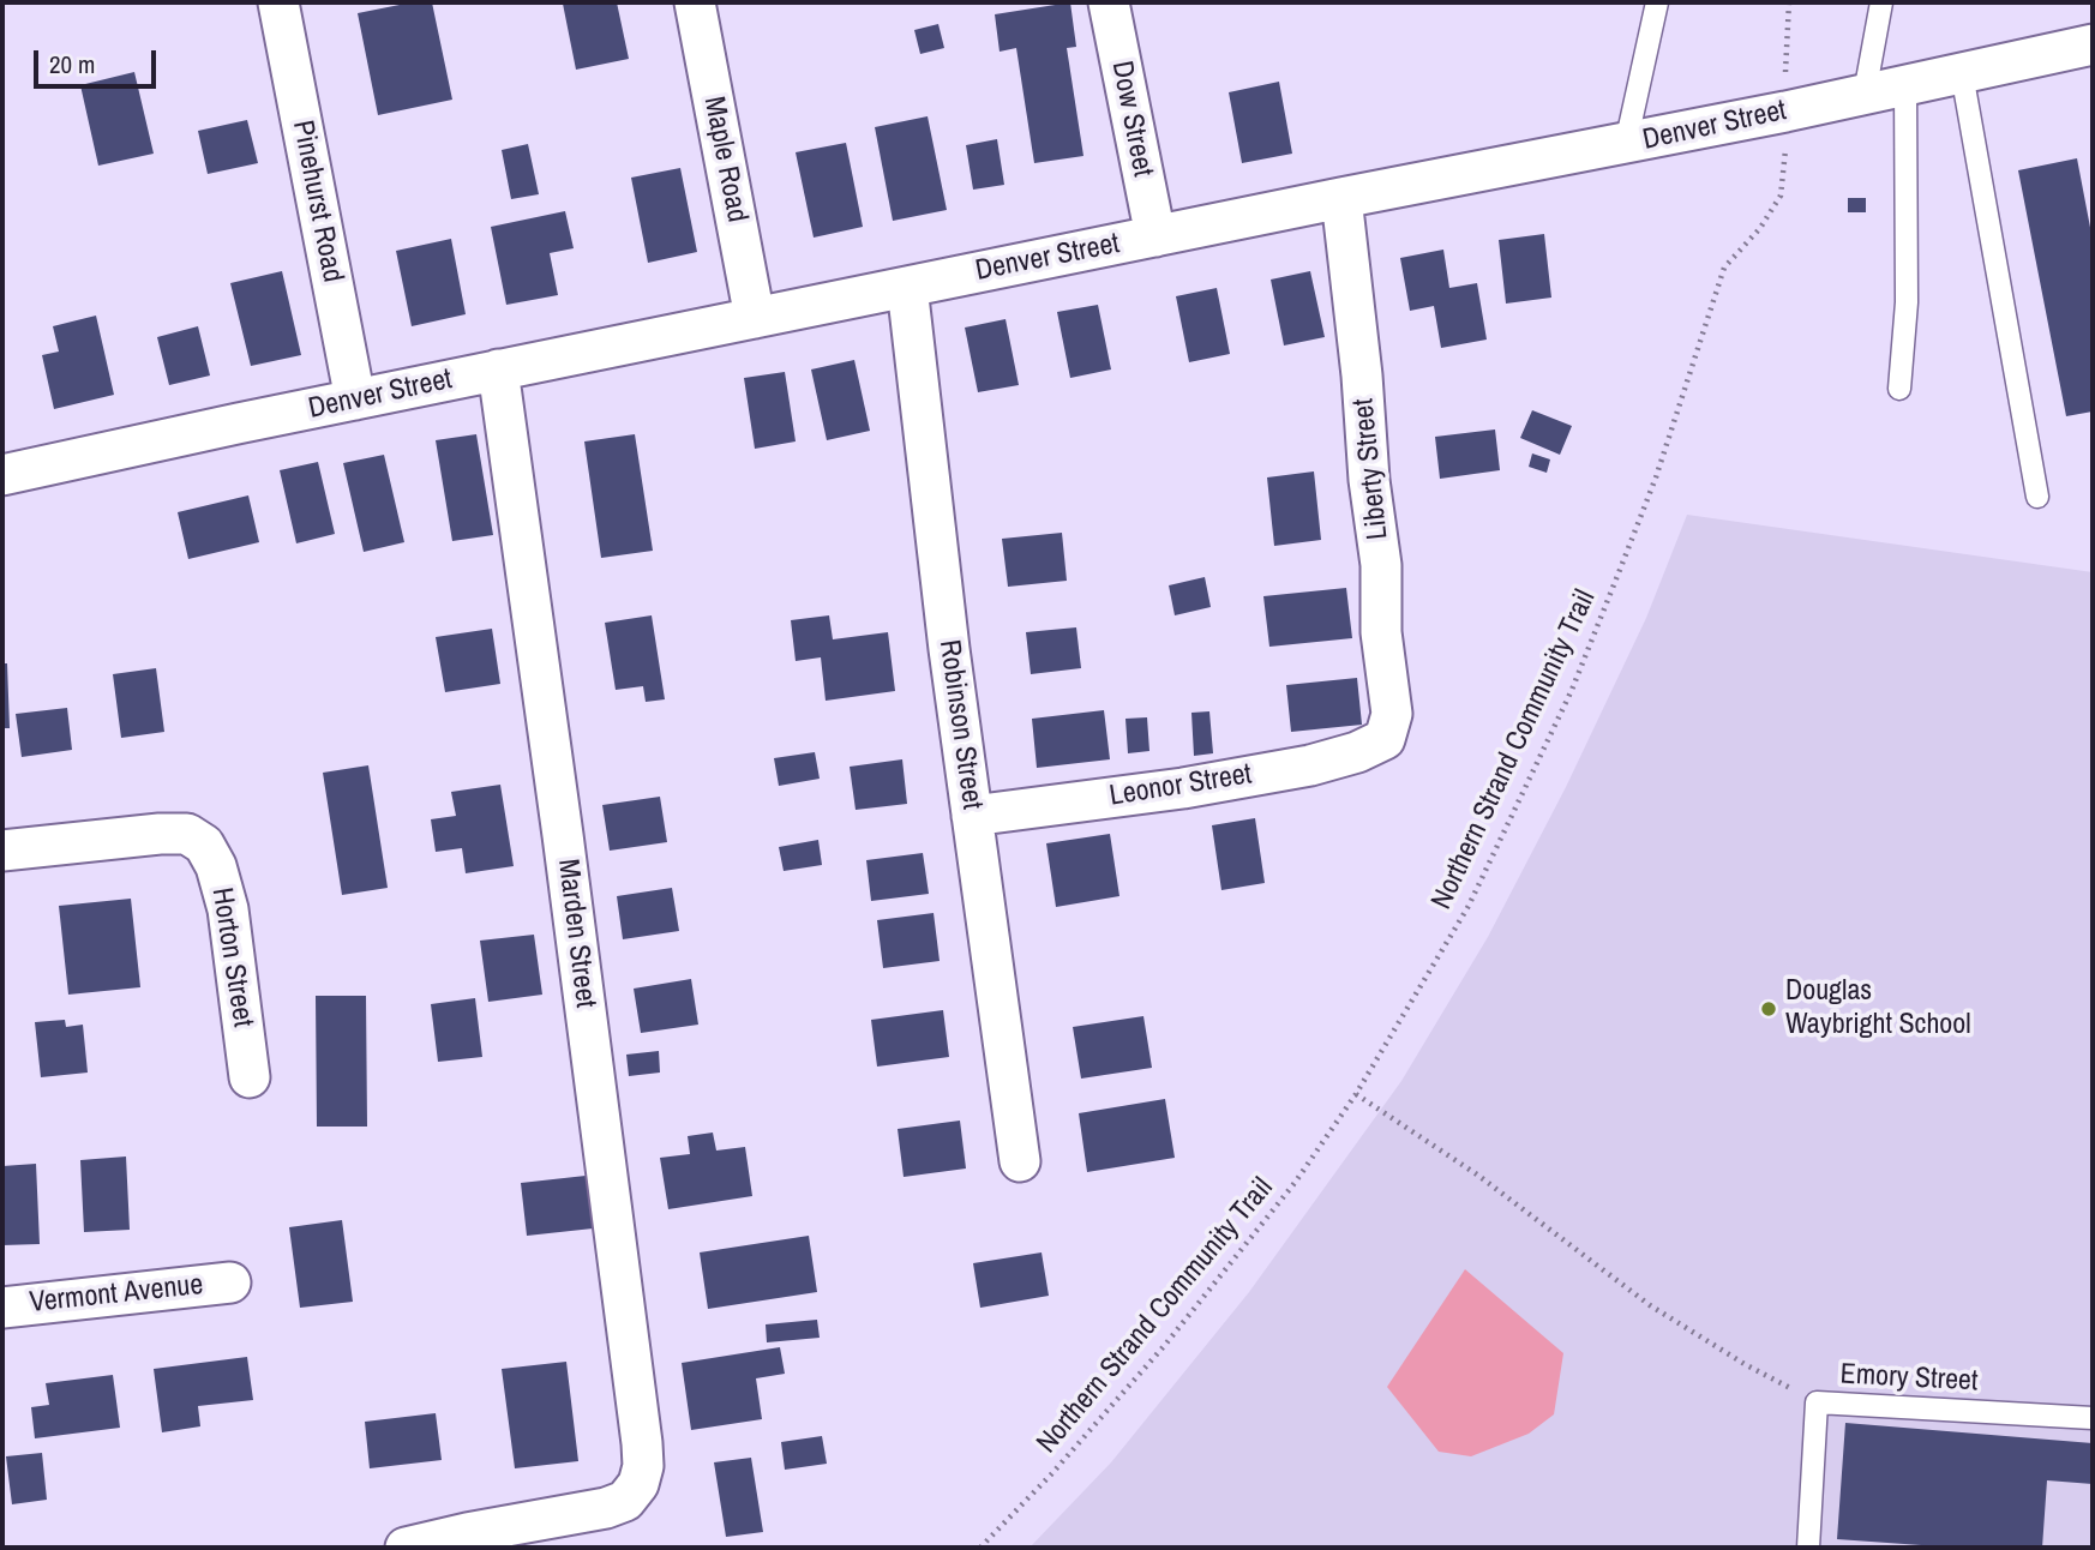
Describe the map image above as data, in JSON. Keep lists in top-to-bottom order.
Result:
{
  "streets": {
    "street": [
      "Dow Street",
      "Denver Street",
      "Maple Road",
      "Pinehurst Road",
      "Liberty Street",
      "Robinson Street",
      "Leonor Street",
      "Marden Street",
      "Horton Street",
      "Vermont Avenue"
    ],
    "lane": ["Emory Street"],
    "path": ["Northern Strand Community Trail"]
  },
  "crossings": [
    ["Dow Street", "Denver Street"],
    ["Denver Street", "Maple Road"],
    ["Denver Street", "Pinehurst Road"],
    ["Denver Street", "Liberty Street"],
    ["Denver Street", "Robinson Street"],
    ["Denver Street", "Marden Street"],
    ["Liberty Street", "Leonor Street"],
    ["Robinson Street", "Leonor Street"]
  ],
  "places": ["Douglas Waybright School"],
  "scale_bar": "20 m"
}
